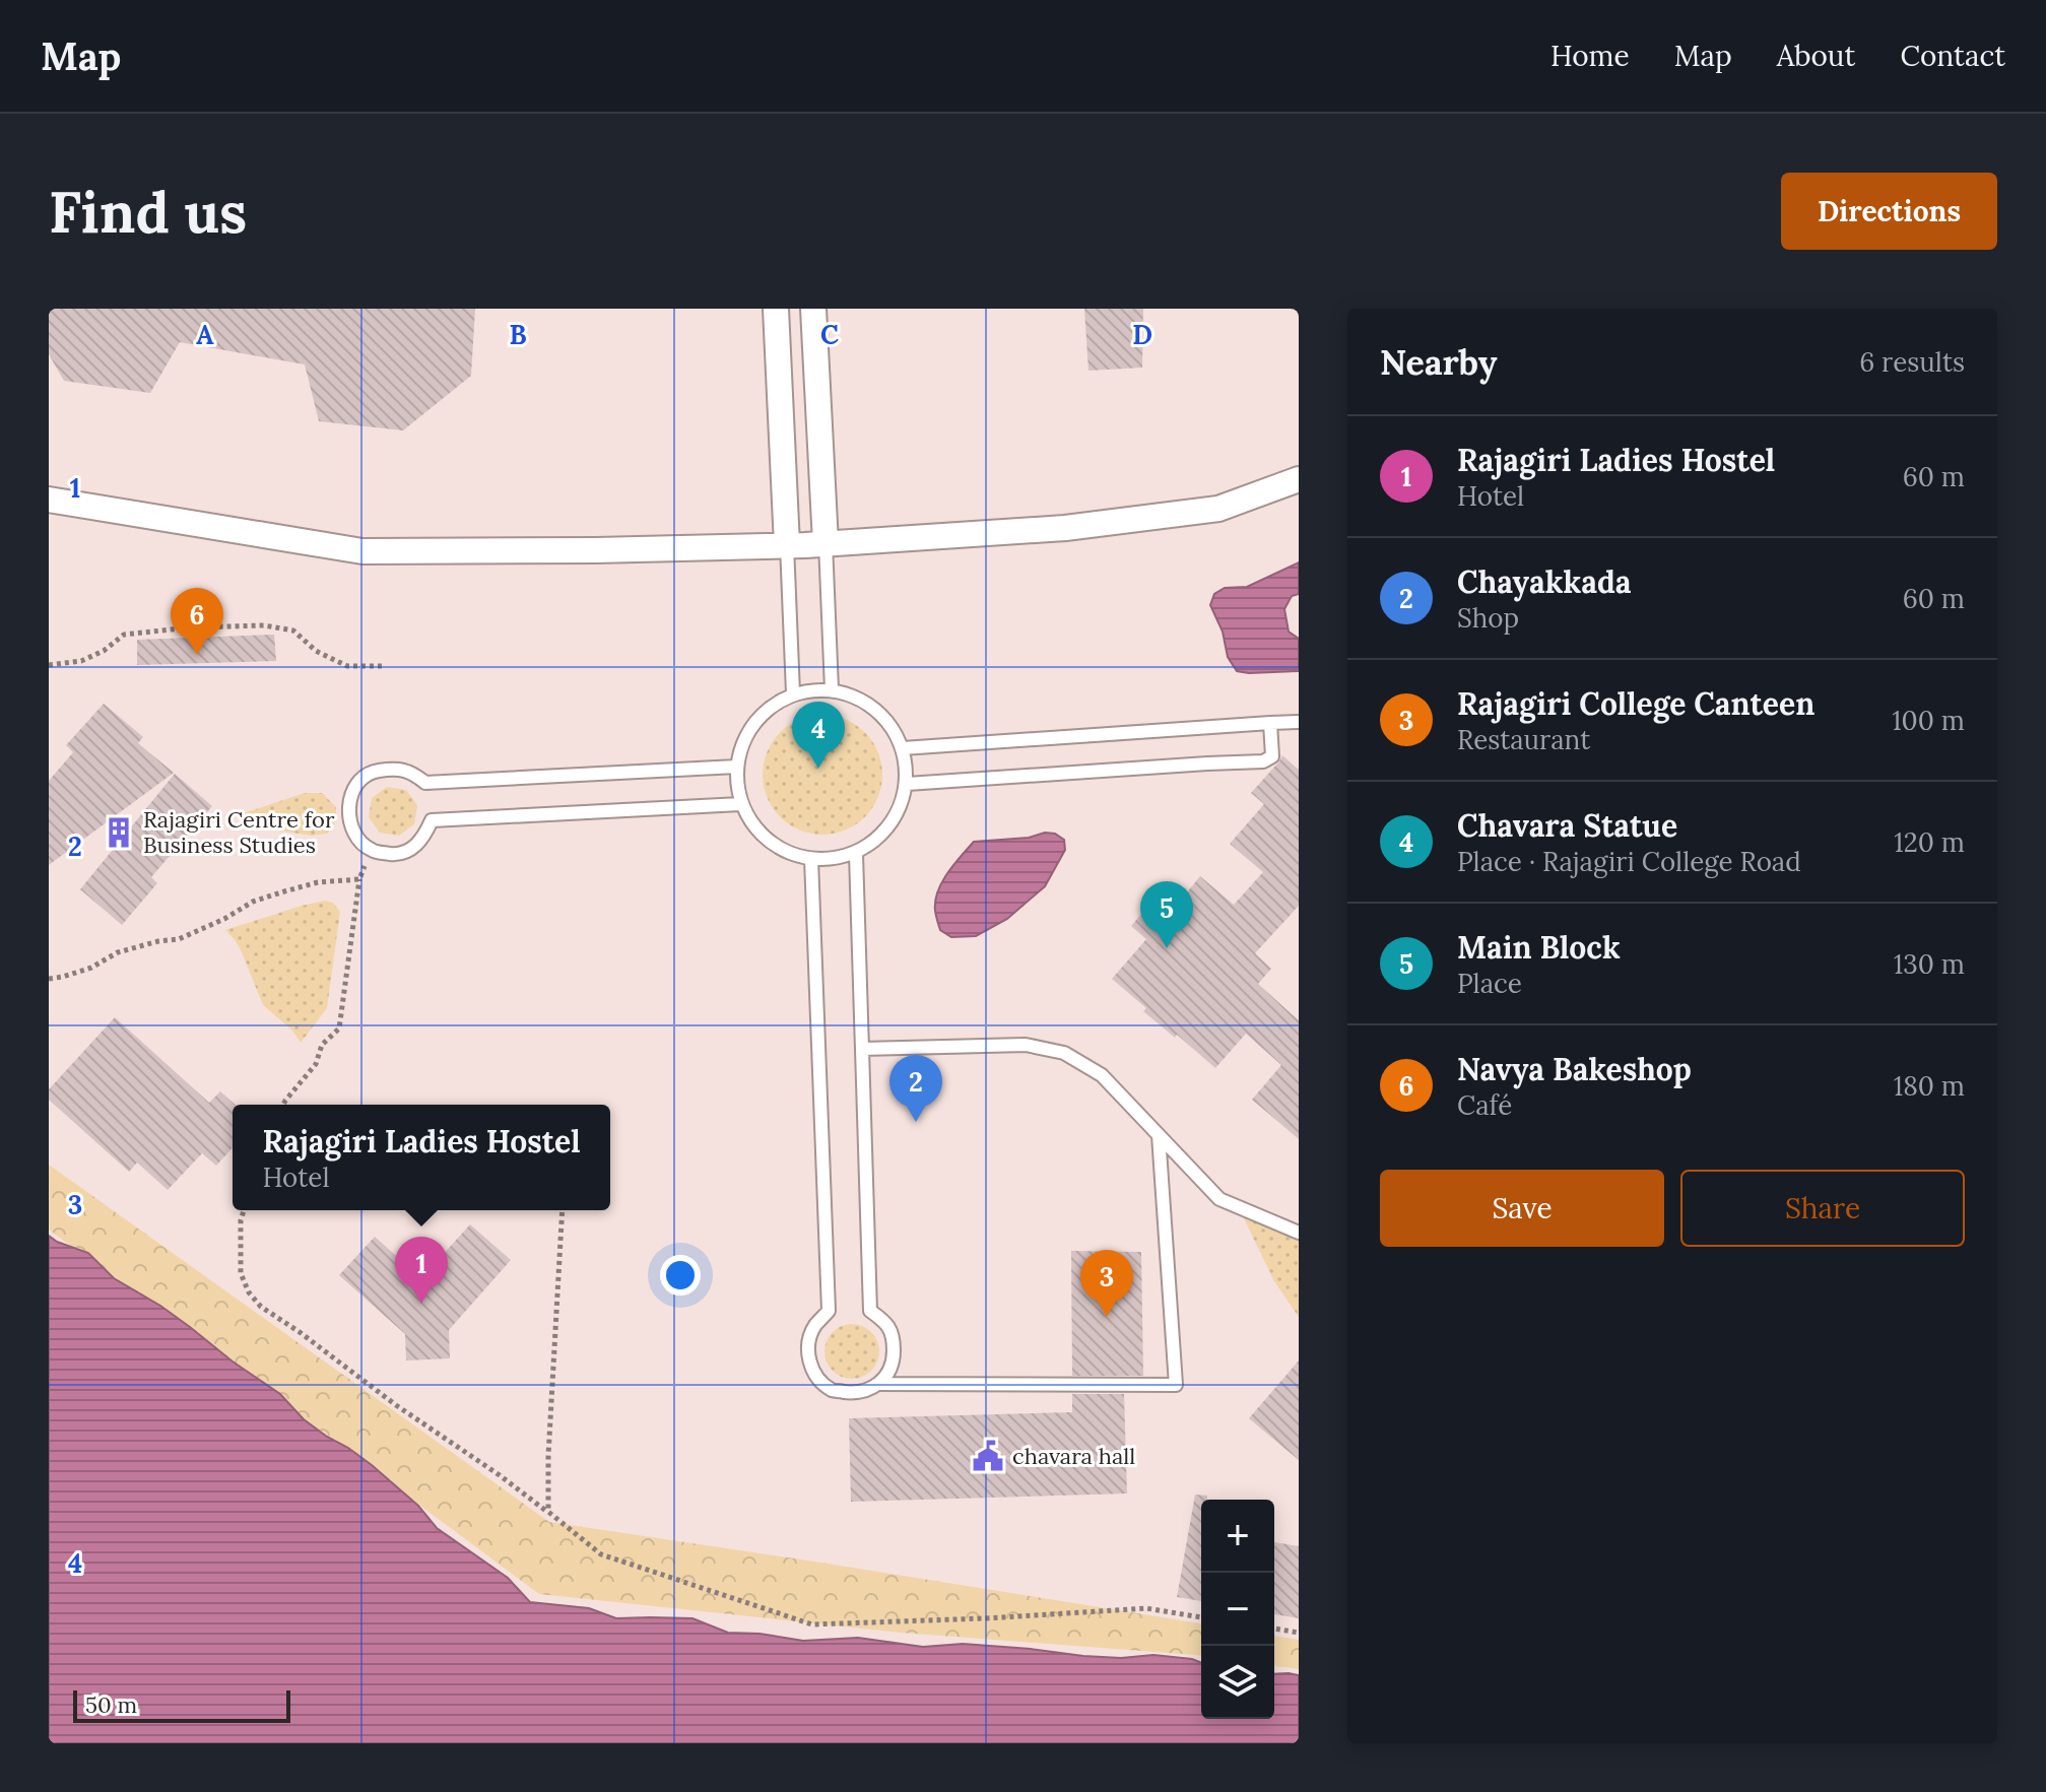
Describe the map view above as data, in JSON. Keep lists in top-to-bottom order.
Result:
{
  "places": {
    "building": ["Rajagiri Centre for Business Studies"],
    "public building": ["chavara hall"]
  },
  "scale_bar": "50 m",
  "page": {
    "header": "Map",
    "nav": [
      "Home",
      "Map",
      "About",
      "Contact"
    ],
    "buttons": [
      "Directions",
      ["Save", "Share"]
    ],
    "title": "Find us",
    "heading": ["Nearby", "6 results"],
    "list": [
      {
        "mark": "1",
        "name": "Rajagiri Ladies Hostel",
        "note": "Hotel",
        "value": "60 m"
      },
      {
        "mark": "2",
        "name": "Chayakkada",
        "note": "Shop",
        "value": "60 m"
      },
      {
        "mark": "3",
        "name": "Rajagiri College Canteen",
        "note": "Restaurant",
        "value": "100 m"
      },
      {
        "mark": "4",
        "name": "Chavara Statue",
        "note": "Place · Rajagiri College Road",
        "value": "120 m"
      },
      {
        "mark": "5",
        "name": "Main Block",
        "note": "Place",
        "value": "130 m"
      },
      {
        "mark": "6",
        "name": "Navya Bakeshop",
        "note": "Café",
        "value": "180 m"
      }
    ],
    "pins": [
      "6",
      "4",
      "5",
      "2",
      "1",
      "3"
    ],
    "popup": ["Rajagiri Ladies Hostel", "Hotel"],
    "map_buttons": ["+", "−"],
    "scale": "50 m"
  },
  "grid": {
    "columns": [
      "A",
      "B",
      "C",
      "D"
    ],
    "rows": [
      "1",
      "2",
      "3",
      "4"
    ]
  }
}
